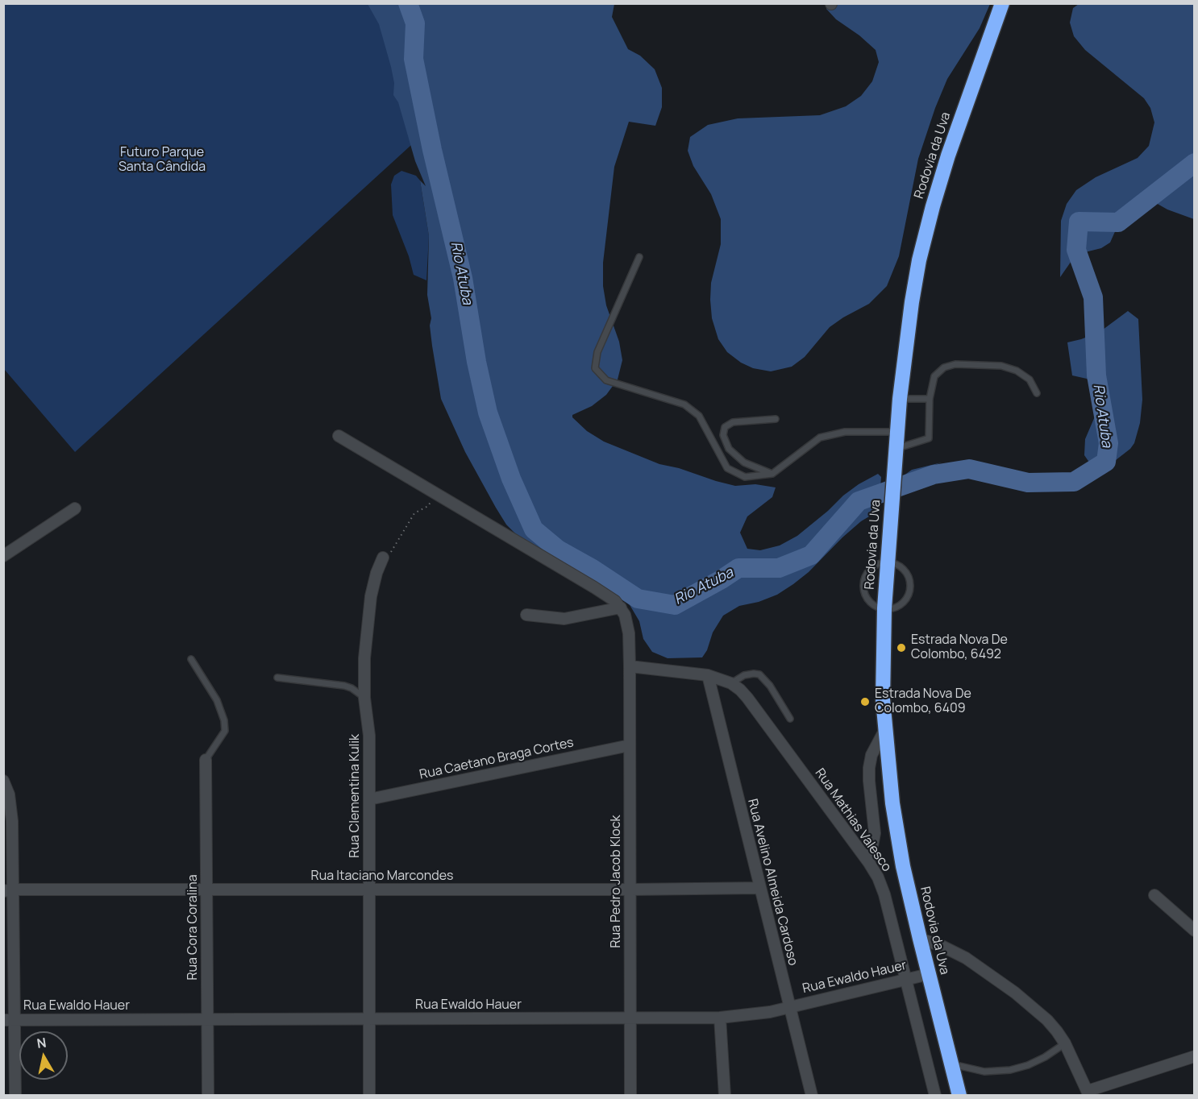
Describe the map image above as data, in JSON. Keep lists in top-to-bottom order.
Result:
{
  "streets": {
    "highway": ["Rodovia da Uva"],
    "street": [
      "Rua Caetano Braga Cortes",
      "Rua Clementina Kulik",
      "Rua Mathias Valesco",
      "Rua Itaciano Marcondes",
      "Rua Pedro Jacob Klock",
      "Rua Avelino Almeida Cardoso",
      "Rua Cora Coralina",
      "Rua Ewaldo Hauer"
    ]
  },
  "crossings": [
    ["Rodovia da Uva", "Rua Ewaldo Hauer"],
    ["Rua Caetano Braga Cortes", "Rua Clementina Kulik"],
    ["Rua Caetano Braga Cortes", "Rua Pedro Jacob Klock"],
    ["Rua Clementina Kulik", "Rua Itaciano Marcondes"],
    ["Rua Clementina Kulik", "Rua Ewaldo Hauer"],
    ["Rua Mathias Valesco", "Rua Pedro Jacob Klock"],
    ["Rua Mathias Valesco", "Rua Avelino Almeida Cardoso"],
    ["Rua Mathias Valesco", "Rua Ewaldo Hauer"],
    ["Rua Itaciano Marcondes", "Rua Pedro Jacob Klock"],
    ["Rua Itaciano Marcondes", "Rua Avelino Almeida Cardoso"],
    ["Rua Itaciano Marcondes", "Rua Cora Coralina"],
    ["Rua Pedro Jacob Klock", "Rua Ewaldo Hauer"],
    ["Rua Avelino Almeida Cardoso", "Rua Ewaldo Hauer"],
    ["Rua Cora Coralina", "Rua Ewaldo Hauer"]
  ],
  "water": ["Rio Atuba"],
  "parks": ["Futuro Parque Santa Cândida"],
  "places": ["Estrada Nova De Colombo, 6492", "Estrada Nova De Colombo, 6409"],
  "north": "top"
}
